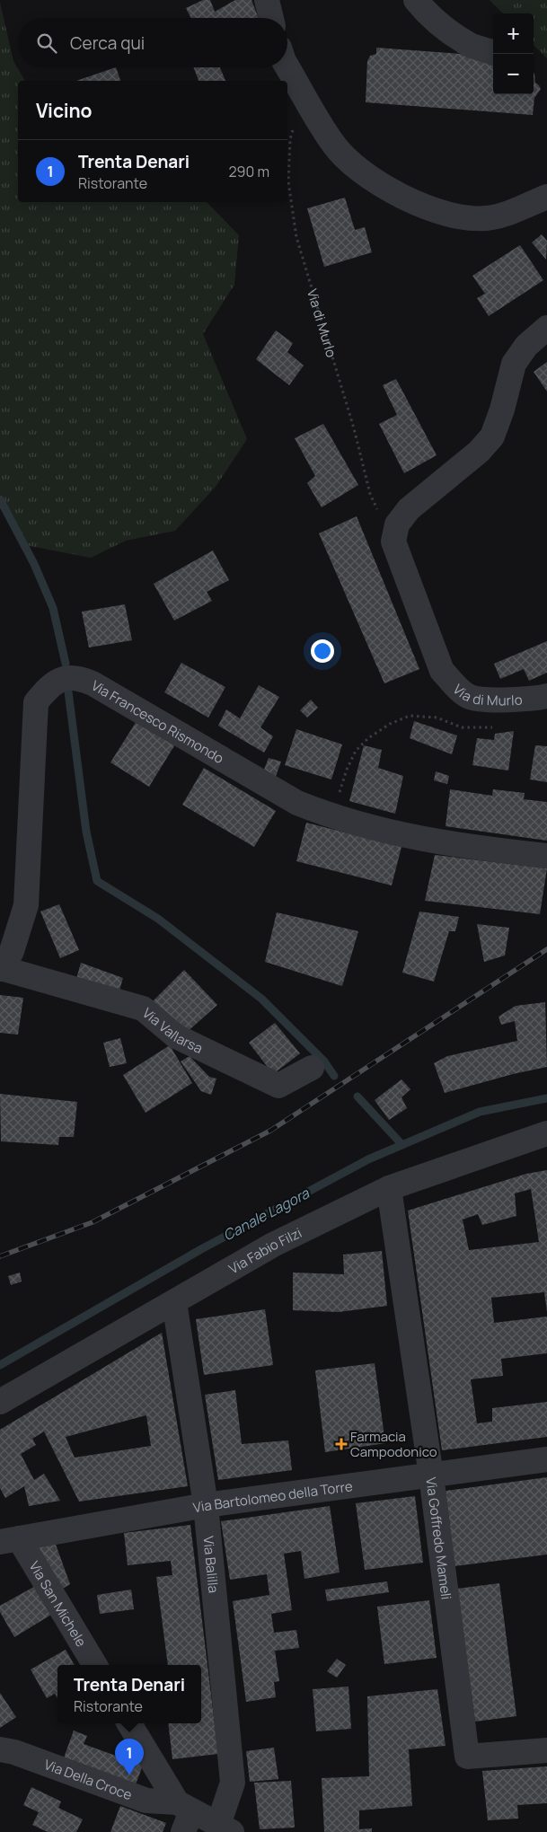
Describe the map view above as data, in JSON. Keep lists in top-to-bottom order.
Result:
{
  "streets": {
    "street": [
      "Via di Murlo",
      "Via Francesco Rismondo",
      "Via Vallarsa",
      "Via Fabio Filzi",
      "Via Bartolomeo della Torre",
      "Via Goffredo Mameli",
      "Via Balilla",
      "Via San Michele",
      "Via Della Croce"
    ]
  },
  "crossings": [
    ["Via Francesco Rismondo", "Via Vallarsa"],
    ["Via Fabio Filzi", "Via Goffredo Mameli"],
    ["Via Fabio Filzi", "Via Balilla"],
    ["Via Bartolomeo della Torre", "Via Goffredo Mameli"],
    ["Via Bartolomeo della Torre", "Via Balilla"],
    ["Via Bartolomeo della Torre", "Via San Michele"],
    ["Via Balilla", "Via Della Croce"]
  ],
  "water": ["Canale Lagora"],
  "places": {
    "health": ["Farmacia Campodonico"]
  },
  "page": {
    "map_buttons": ["+", "−"],
    "search": "Cerca qui",
    "heading": "Vicino",
    "list": [
      {
        "mark": "1",
        "name": "Trenta Denari",
        "note": "Ristorante",
        "value": "290 m"
      }
    ],
    "popup": ["Trenta Denari", "Ristorante"],
    "pins": "1"
  }
}
